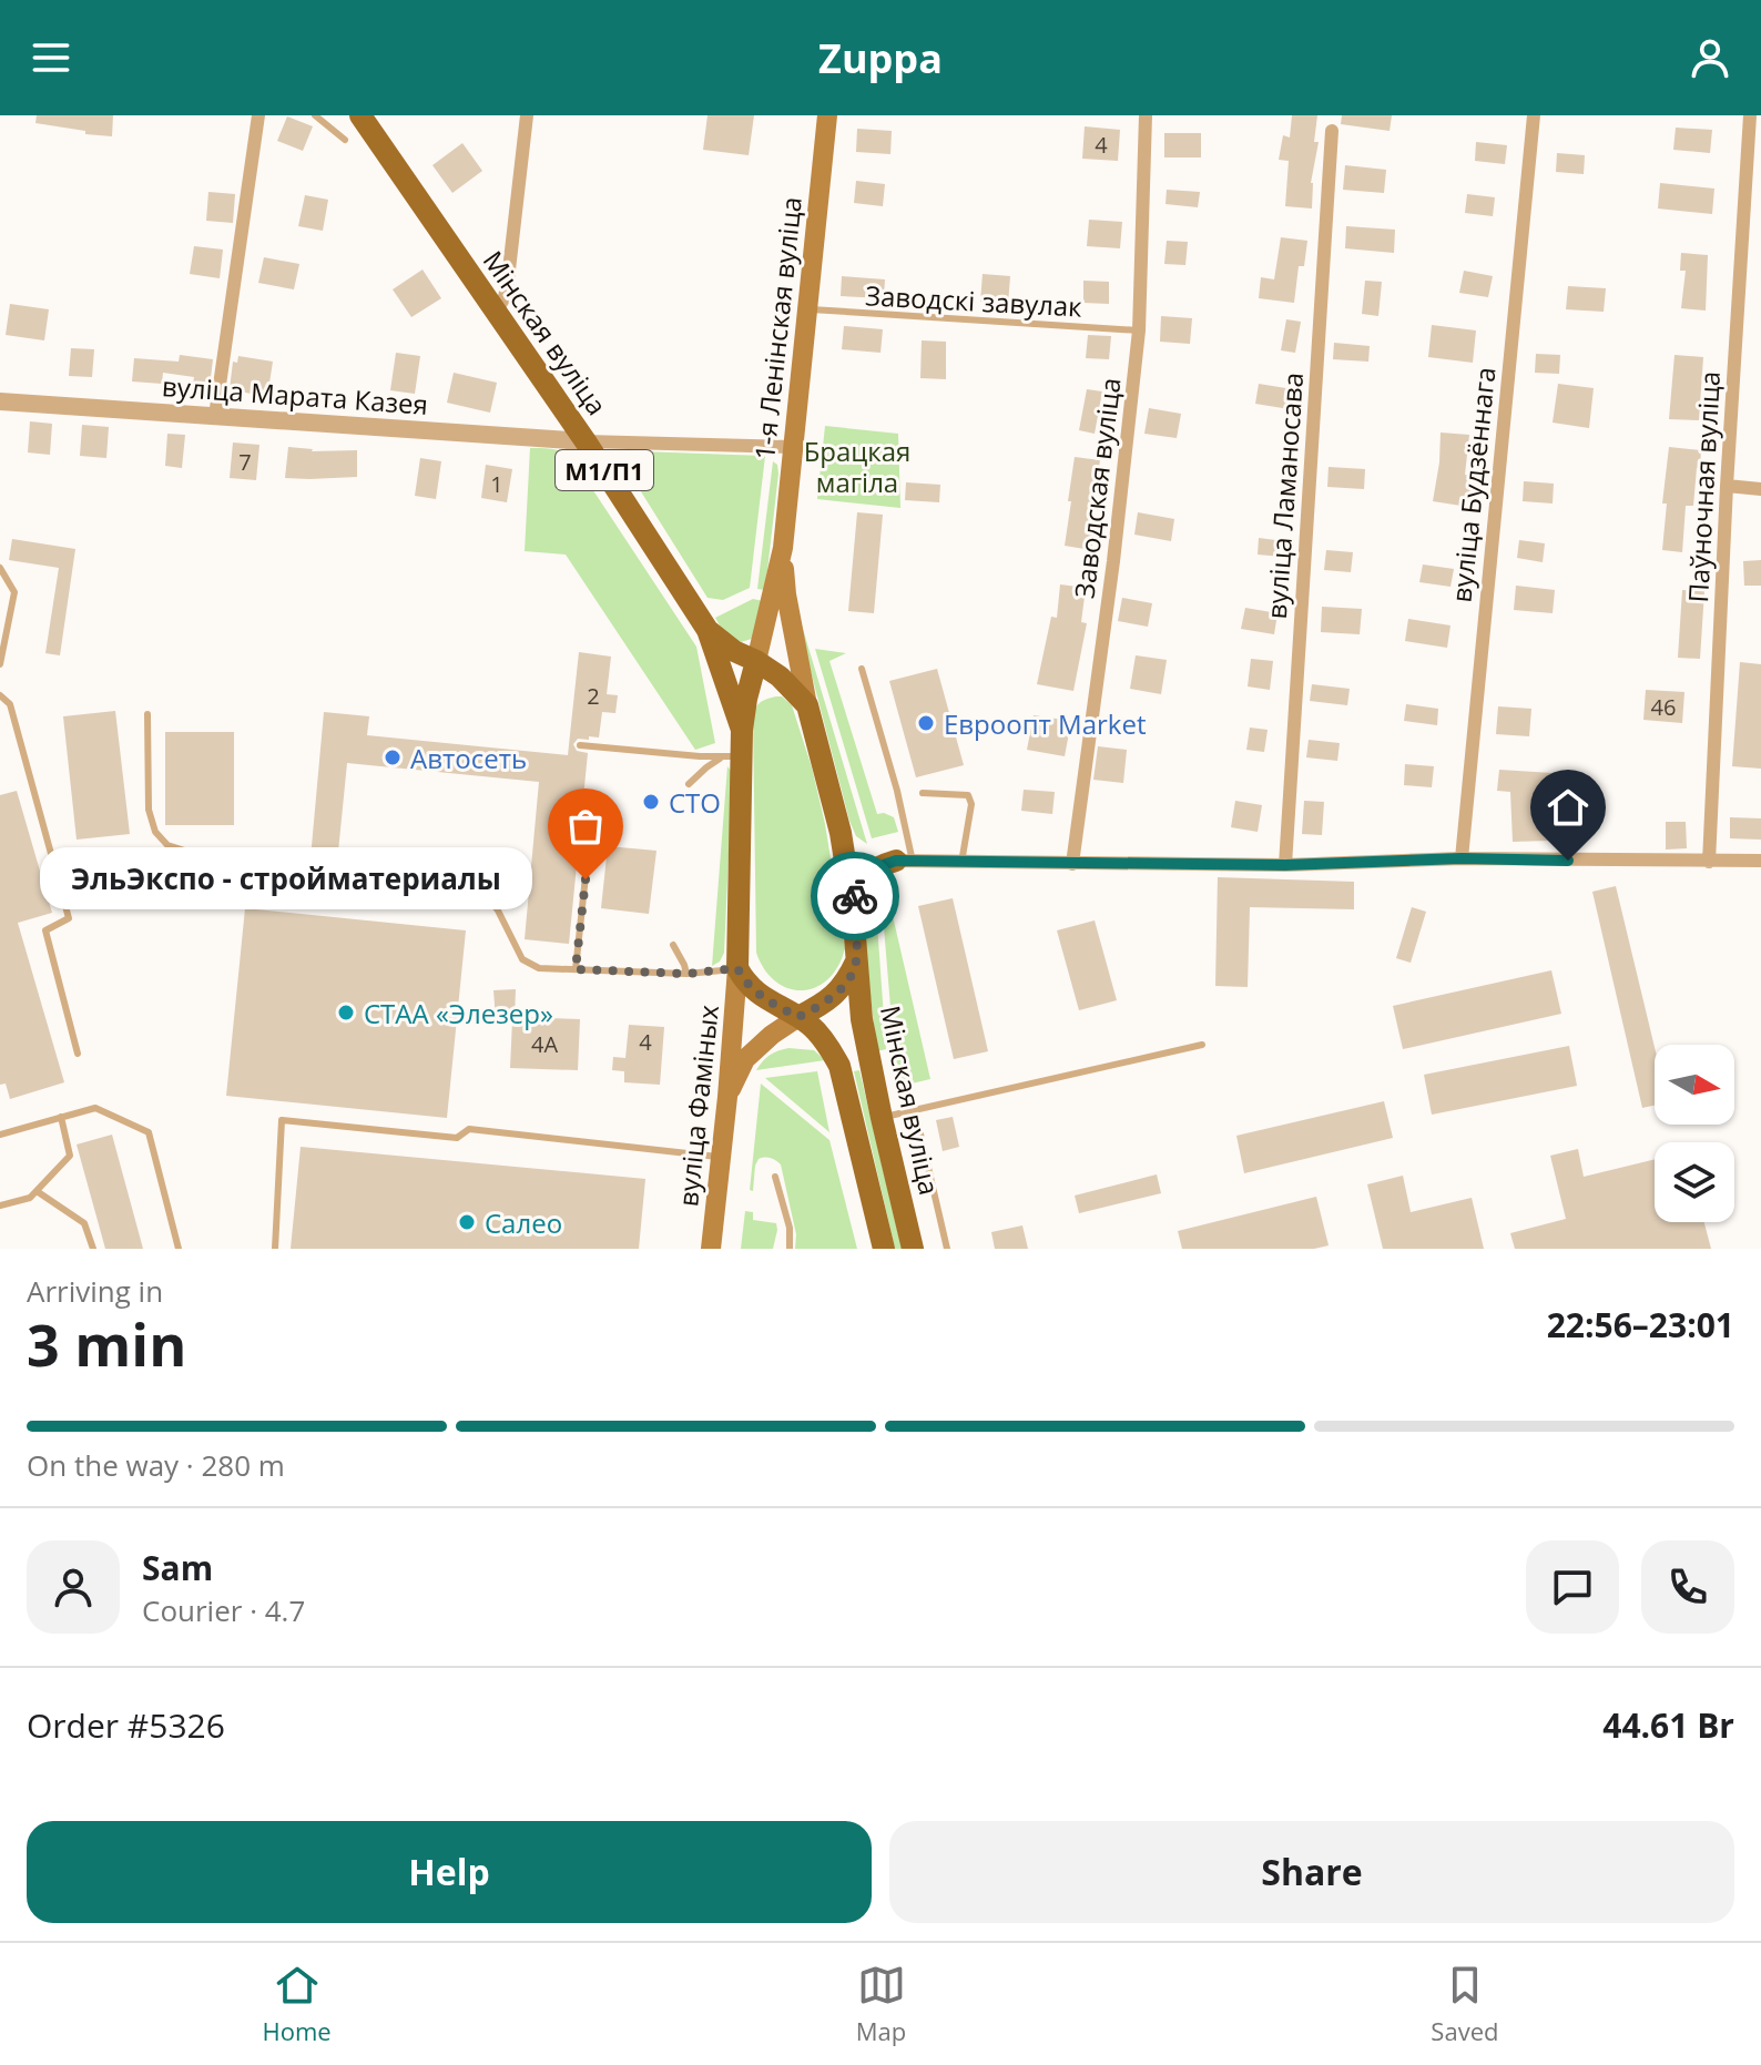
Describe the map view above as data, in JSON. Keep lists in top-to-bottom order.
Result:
{
  "streets": {
    "main road": [
      "1-я Ленінская вуліца",
      "Мінская вуліца",
      "М1/П1",
      "вуліца Фаміных"
    ],
    "street": [
      "вуліца Марата Казея",
      "вуліца Будзённага",
      "Паўночная вуліца",
      "Заводская вуліца",
      "вуліца Ламаносава"
    ],
    "lane": ["Заводскі завулак"]
  },
  "crossings": [
    ["Заводскі завулак", "1-я Ленінская вуліца"],
    ["Заводскі завулак", "Заводская вуліца"],
    ["Мінская вуліца", "вуліца Марата Казея"],
    ["Мінская вуліца", "М1/П1"],
    ["М1/П1", "вуліца Фаміных"]
  ],
  "parks": ["Брацкая магіла"],
  "places": [
    "Евроопт Market",
    "Автосеть",
    "СТО",
    "ЭльЭкспо - стройматериалы",
    "СТАА «Элезер»",
    "Салео"
  ],
  "house_numbers": [
    "4",
    "7",
    "1",
    "2",
    "46",
    "4",
    "4А"
  ],
  "north": "right",
  "page": {
    "header": "Zuppa",
    "bubble": "ЭльЭкспо - стройматериалы",
    "heading": ["3 min", "Arriving in", "22:56–23:01"],
    "panel": [
      "Sam",
      "Courier · 4.7",
      "Order #5326",
      "44.61 Br"
    ],
    "bar": "On the way · 280 m",
    "buttons": ["Help", "Share"],
    "tabs": ["Home", "Map", "Saved"]
  }
}
